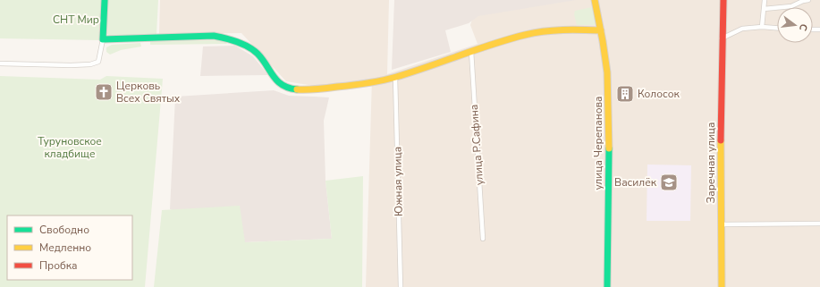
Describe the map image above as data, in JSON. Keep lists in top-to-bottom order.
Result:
{
  "streets": {
    "street": [
      "улица Черепанова",
      "улица Р.Сафина",
      "Заречная улица",
      "Южная улица"
    ]
  },
  "parks": ["СНТ Мир", "Туруновское кладбище"],
  "places": {
    "church": ["Церковь Всех Святых"],
    "building": ["Колосок"],
    "school or university": ["Василёк"]
  },
  "legend": ["Свободно", "Медленно", "Пробка"],
  "north": "right"
}
